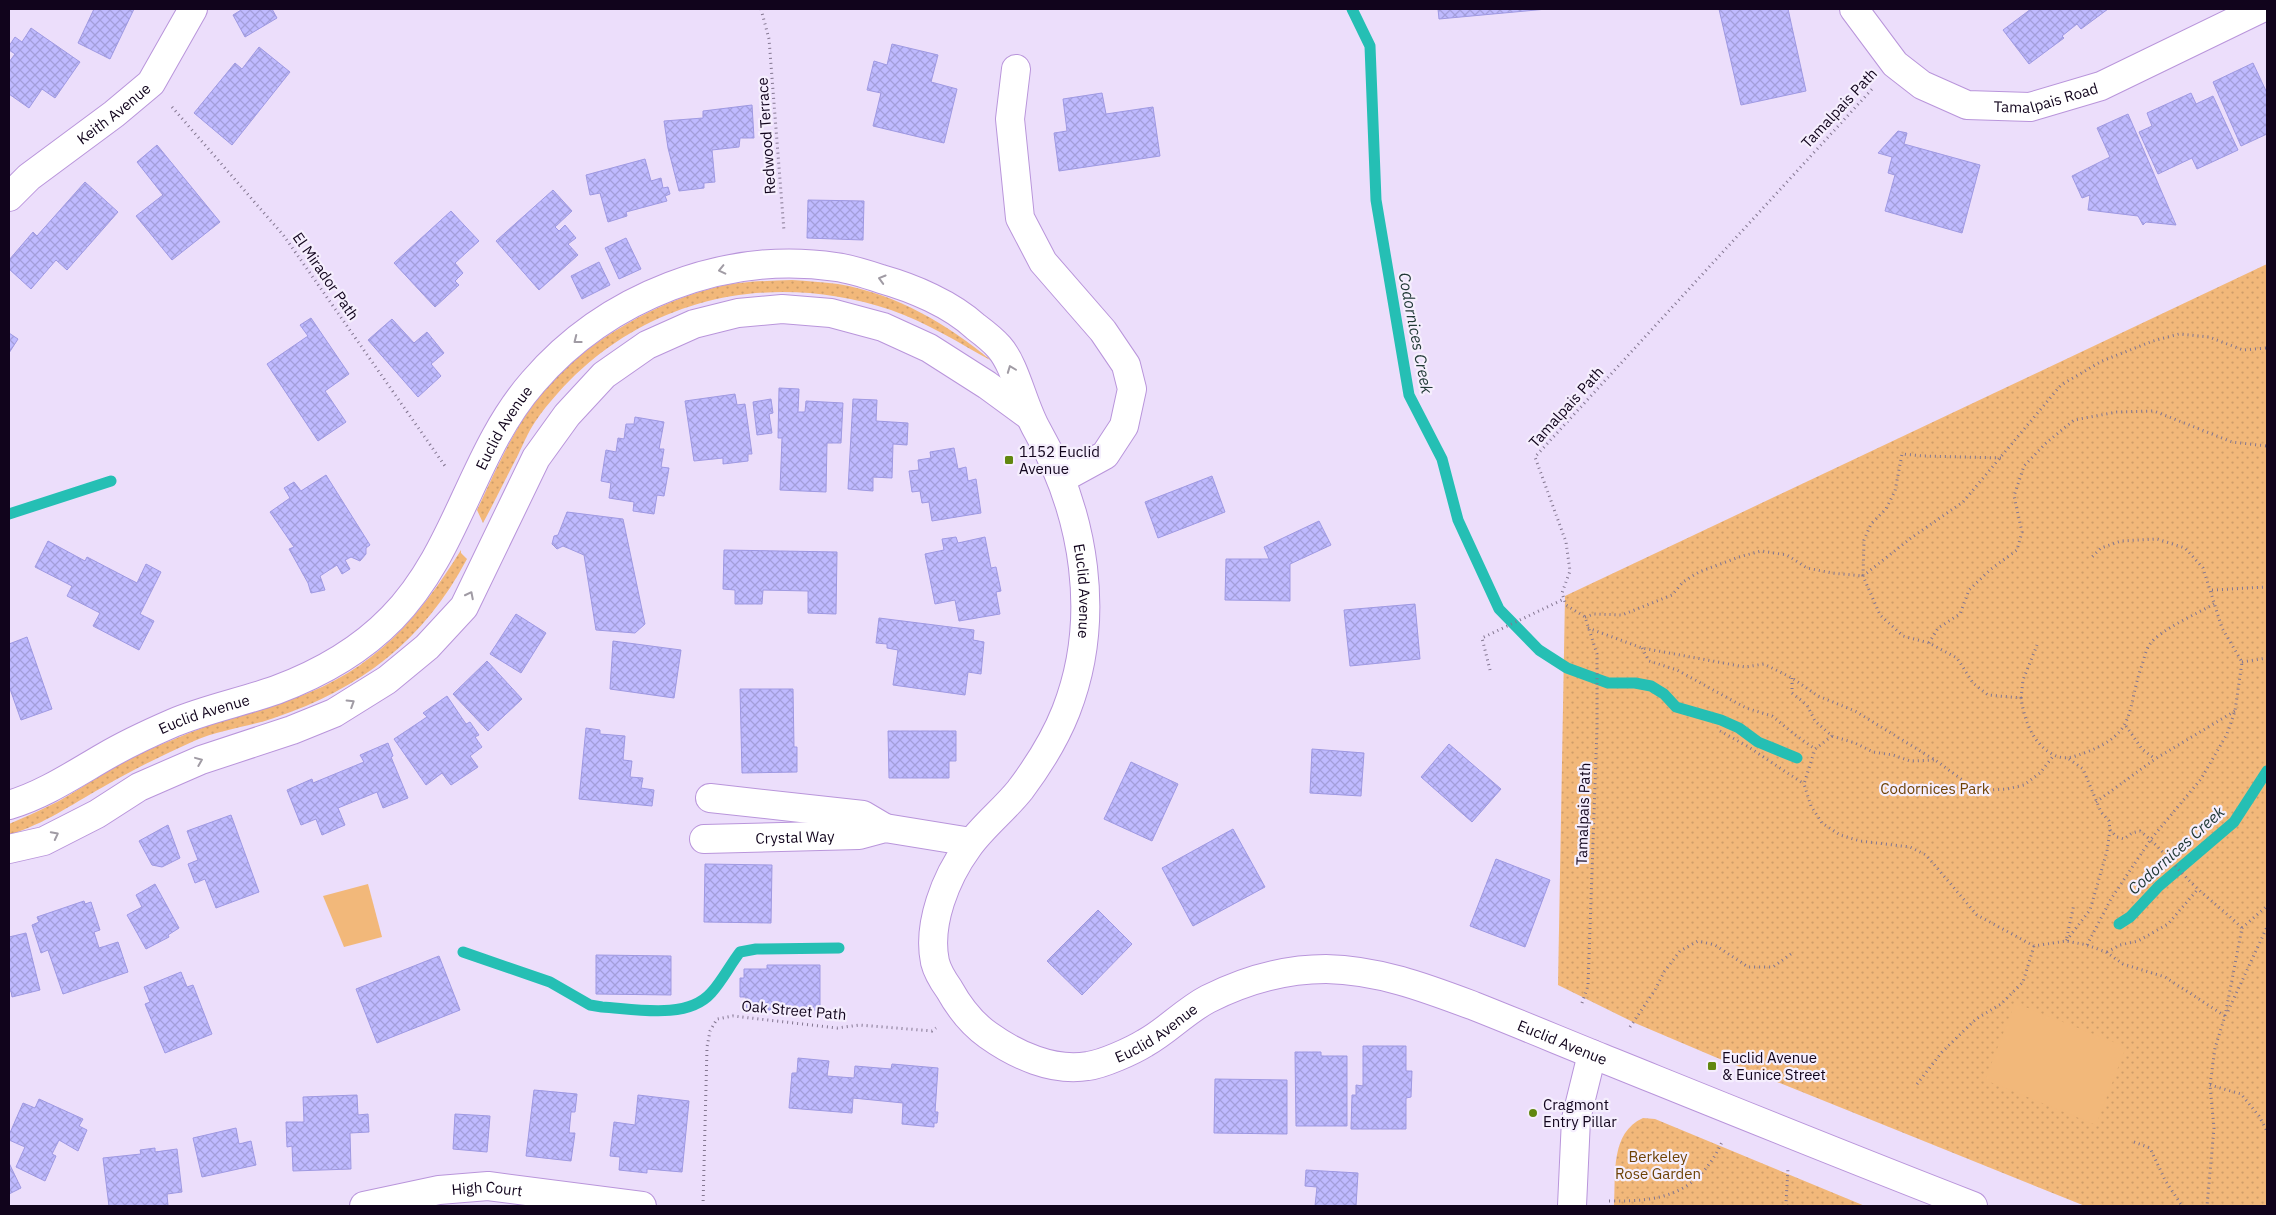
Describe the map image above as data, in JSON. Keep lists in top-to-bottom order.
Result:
{
  "streets": {
    "street": [
      "Tamalpais Road",
      "Keith Avenue",
      "Euclid Avenue",
      "Crystal Way",
      "High Court"
    ],
    "path": [
      "Tamalpais Path",
      "Redwood Terrace",
      "El Mirador Path",
      "Oak Street Path"
    ]
  },
  "crossings": [
    ["Tamalpais Road", "Tamalpais Path"],
    ["Keith Avenue", "El Mirador Path"],
    ["Redwood Terrace", "Euclid Avenue"],
    ["El Mirador Path", "Euclid Avenue"],
    ["Euclid Avenue", "Crystal Way"],
    ["Euclid Avenue", "Oak Street Path"]
  ],
  "water": ["Codornices Creek"],
  "parks": ["Codornices Park", "Berkeley Rose Garden"],
  "places": {
    "transit": ["1152 Euclid Avenue", "Euclid Avenue & Eunice Street"],
    "other": ["Cragmont Entry Pillar"]
  }
}
